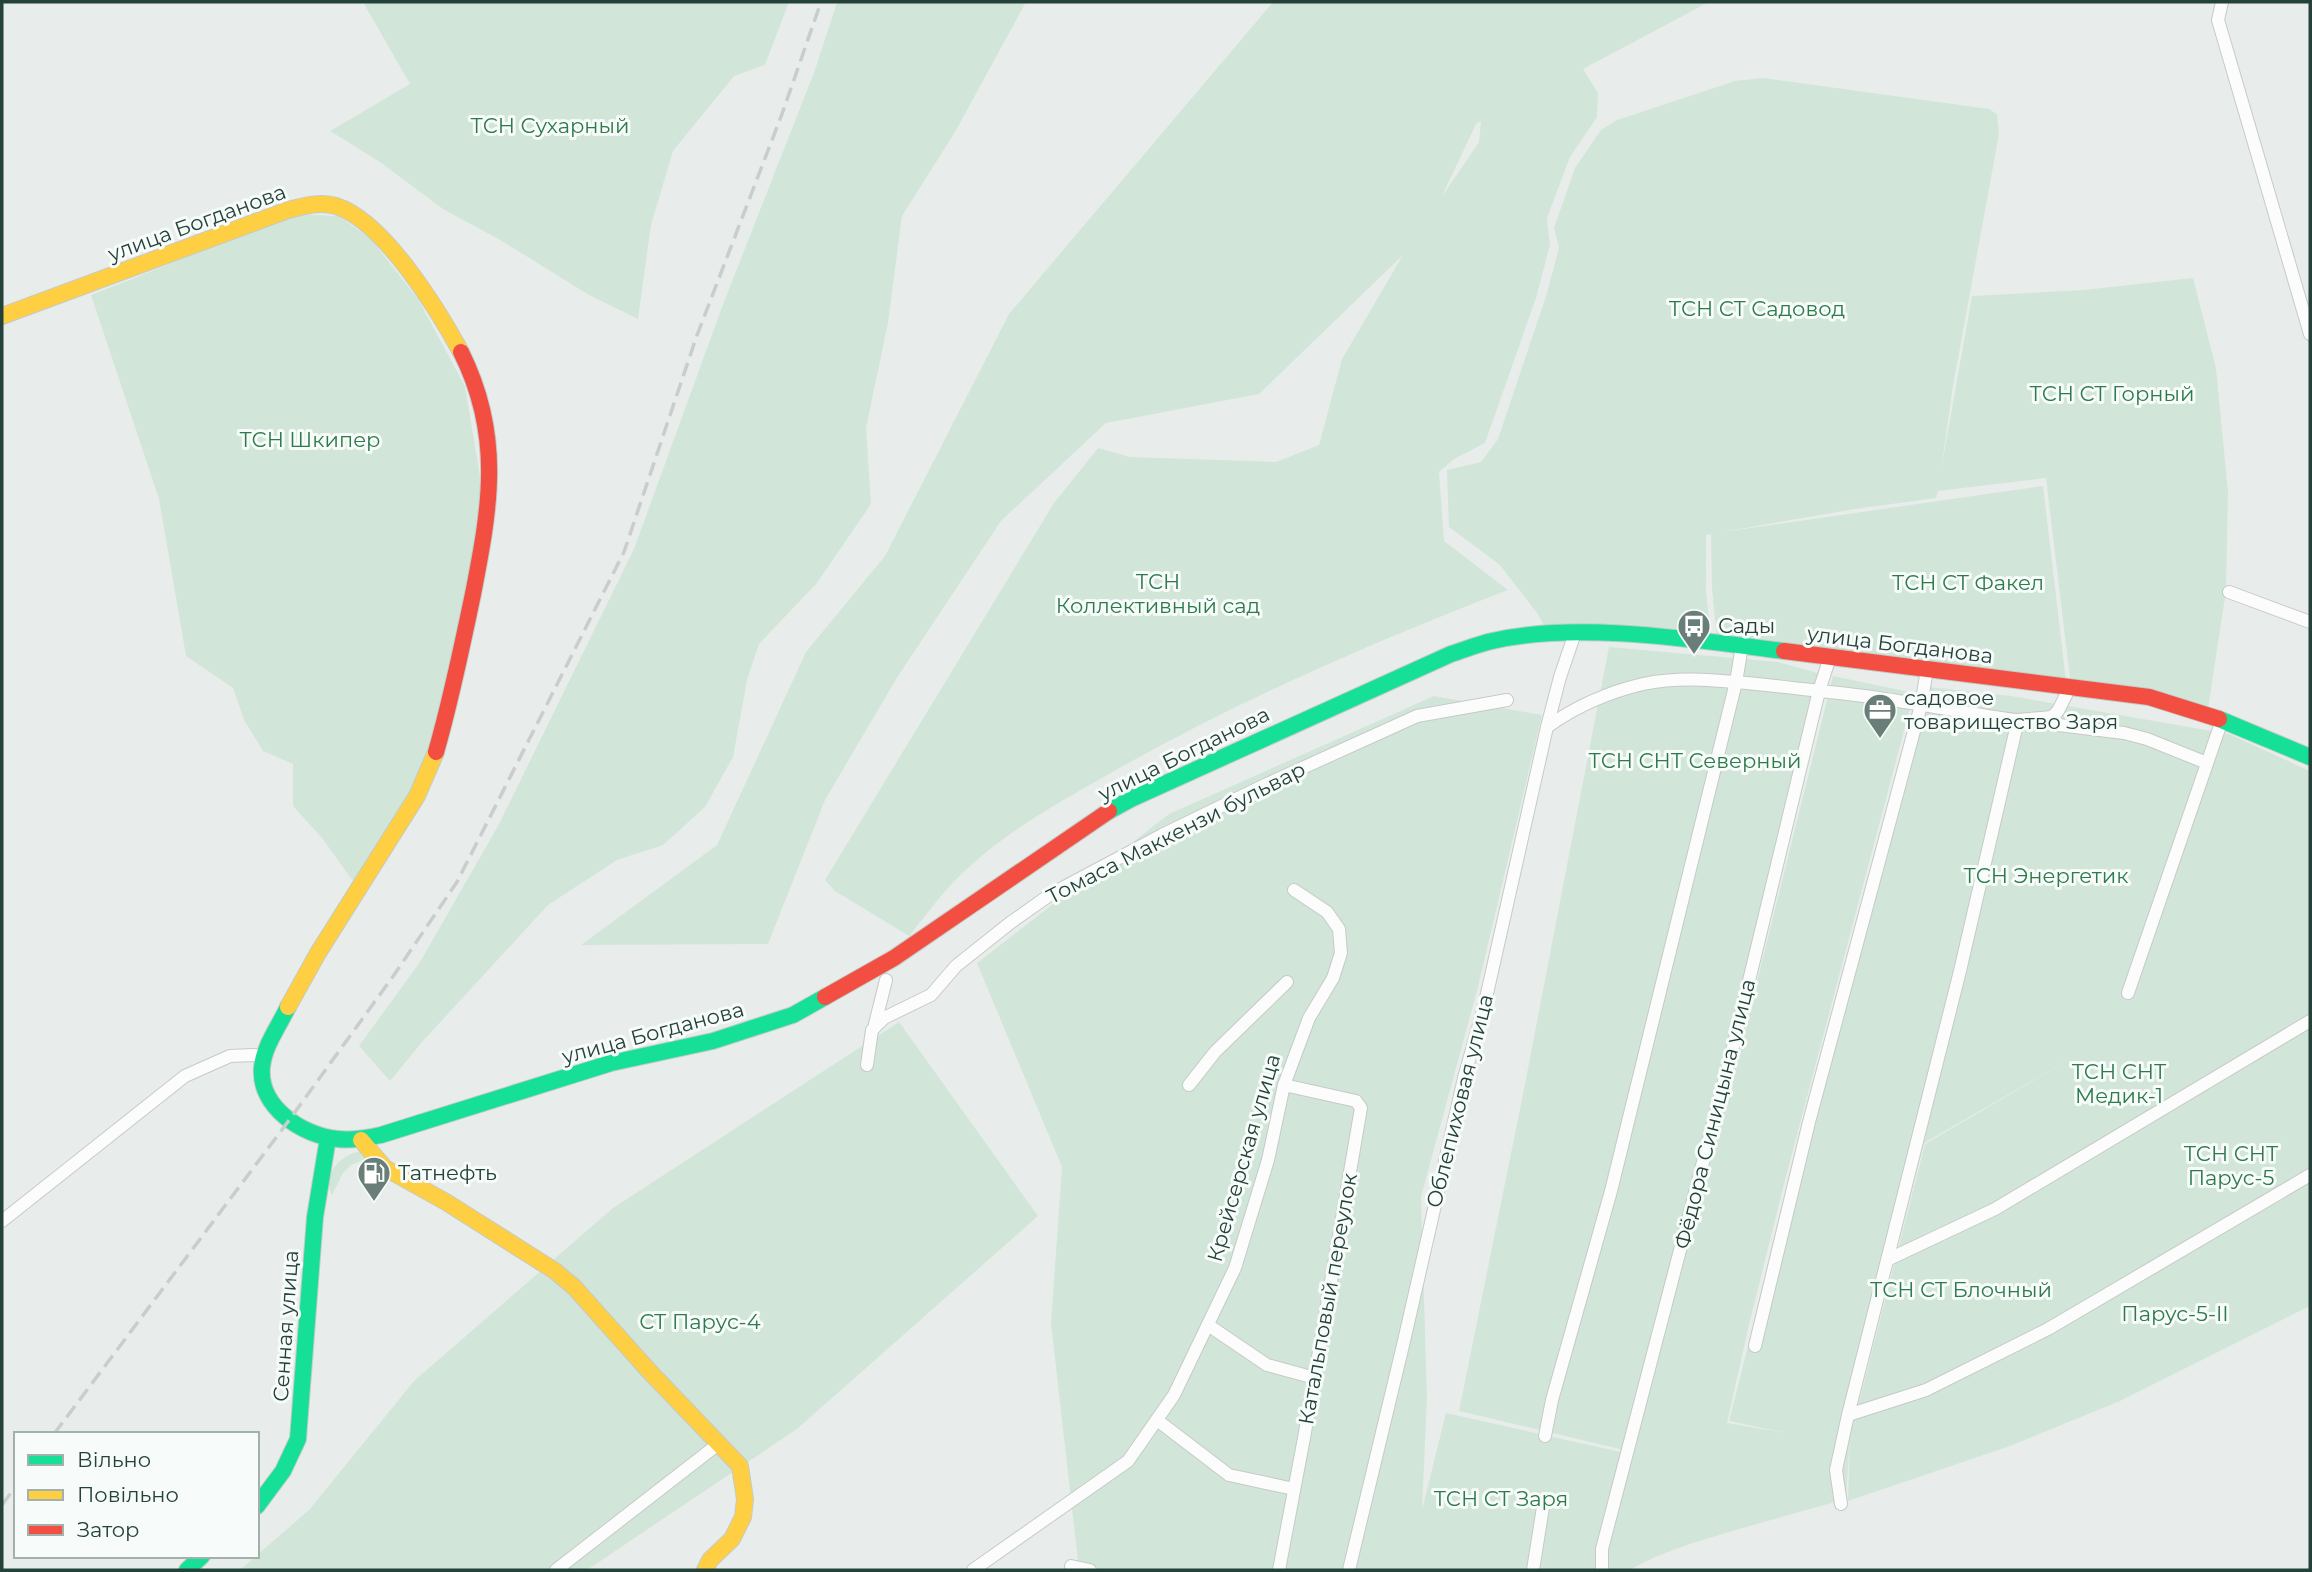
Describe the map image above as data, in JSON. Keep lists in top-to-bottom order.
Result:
{
  "streets": {
    "main road": ["улица Богданова", "Сенная улица"],
    "street": [
      "Томаса Маккензи бульвар",
      "Облепиховая улица",
      "Фёдора Синицына улица",
      "Крейсерская улица",
      "Катальповый переулок"
    ]
  },
  "crossings": [
    ["улица Богданова", "Облепиховая улица"],
    ["улица Богданова", "Фёдора Синицына улица"],
    ["улица Богданова", "Сенная улица"],
    ["Крейсерская улица", "Катальповый переулок"]
  ],
  "parks": [
    "ТСН Сухарный",
    "ТСН СТ Садовод",
    "ТСН СТ Горный",
    "ТСН Шкипер",
    "ТСН Коллективный сад",
    "ТСН СТ Факел",
    "ТСН СНТ Северный",
    "ТСН Энергетик",
    "ТСН СНТ Медик-1",
    "ТСН СНТ Парус-5",
    "ТСН СТ Блочный",
    "Парус-5-II",
    "СТ Парус-4",
    "ТСН СТ Заря"
  ],
  "places": {
    "bus stop": ["Сады"],
    "office": ["садовое товарищество Заря"],
    "fuel station": ["Татнефть"]
  },
  "legend": ["Вільно", "Повільно", "Затор"]
}
